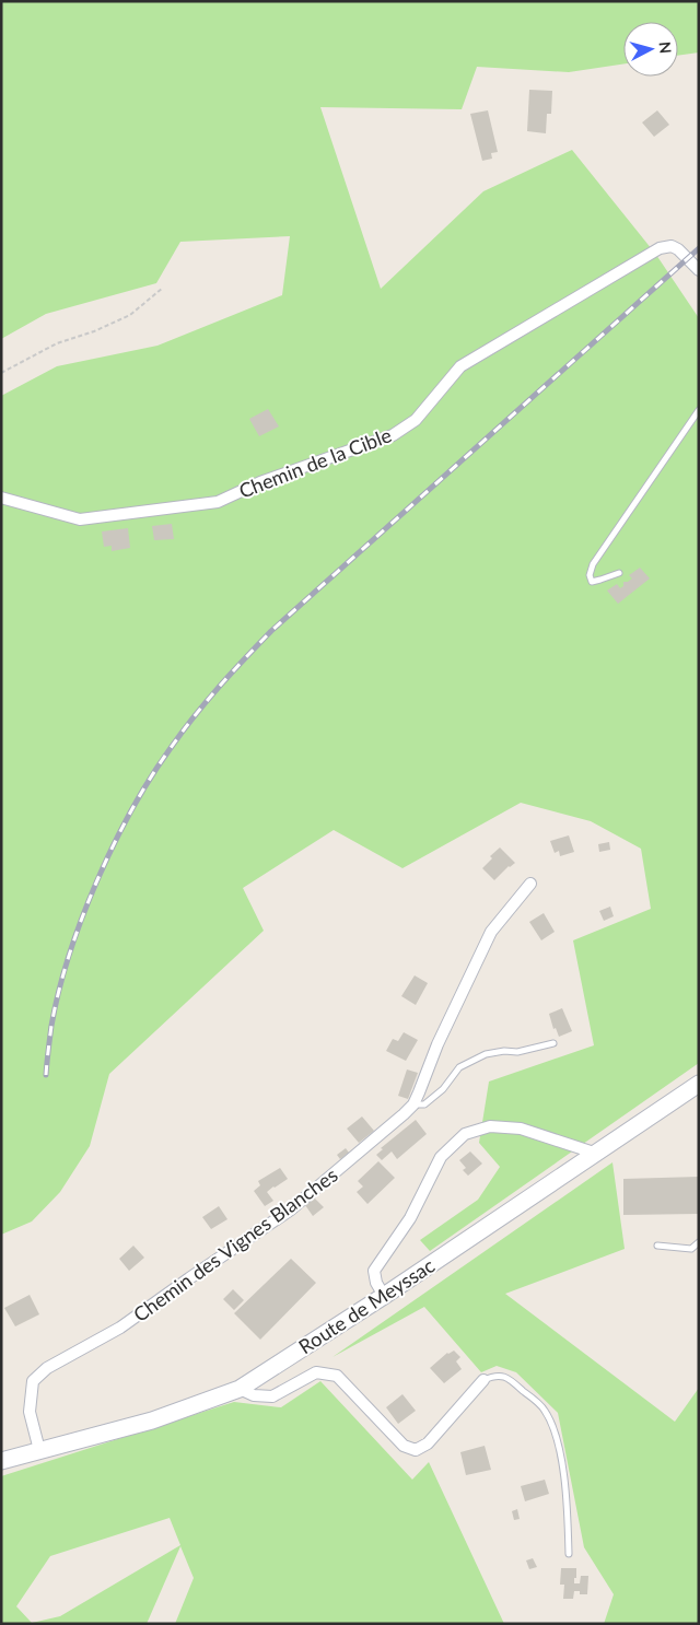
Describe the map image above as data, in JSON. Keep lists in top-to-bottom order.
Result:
{
  "streets": {
    "main road": ["Route de Meyssac"],
    "street": ["Chemin de la Cible", "Chemin des Vignes Blanches"]
  },
  "crossings": [
    ["Chemin des Vignes Blanches", "Route de Meyssac"]
  ],
  "north": "right"
}
